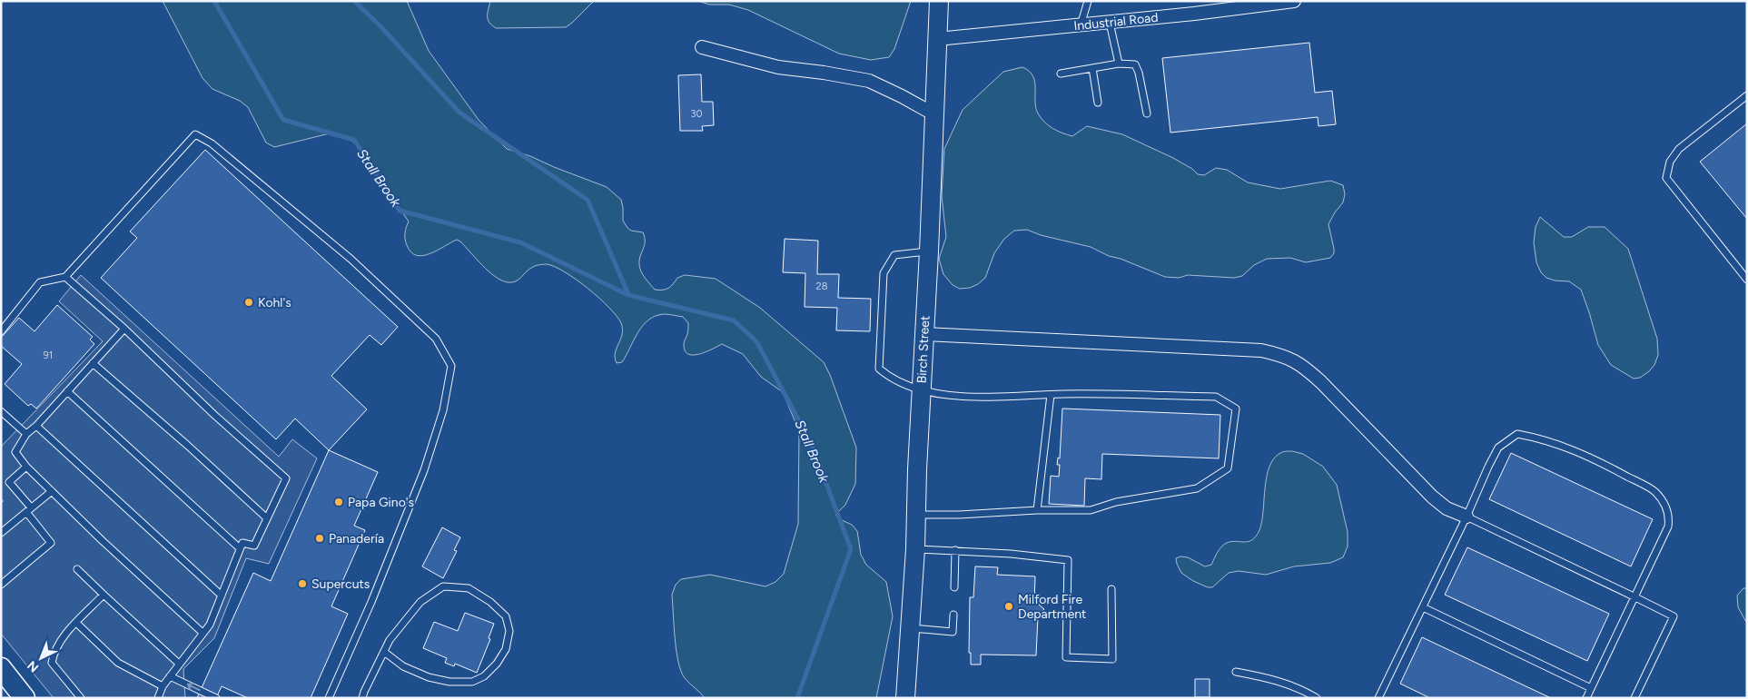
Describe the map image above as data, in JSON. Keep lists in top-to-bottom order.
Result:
{
  "streets": {
    "street": ["Industrial Road", "Birch Street"]
  },
  "crossings": [
    ["Industrial Road", "Birch Street"]
  ],
  "water": ["Stall Brook"],
  "places": [
    "Kohl's",
    "Papa Gino's",
    "Panadería",
    "Supercuts",
    "Milford Fire Department"
  ],
  "house_numbers": ["30", "28", "91"],
  "north": "bottom left"
}
